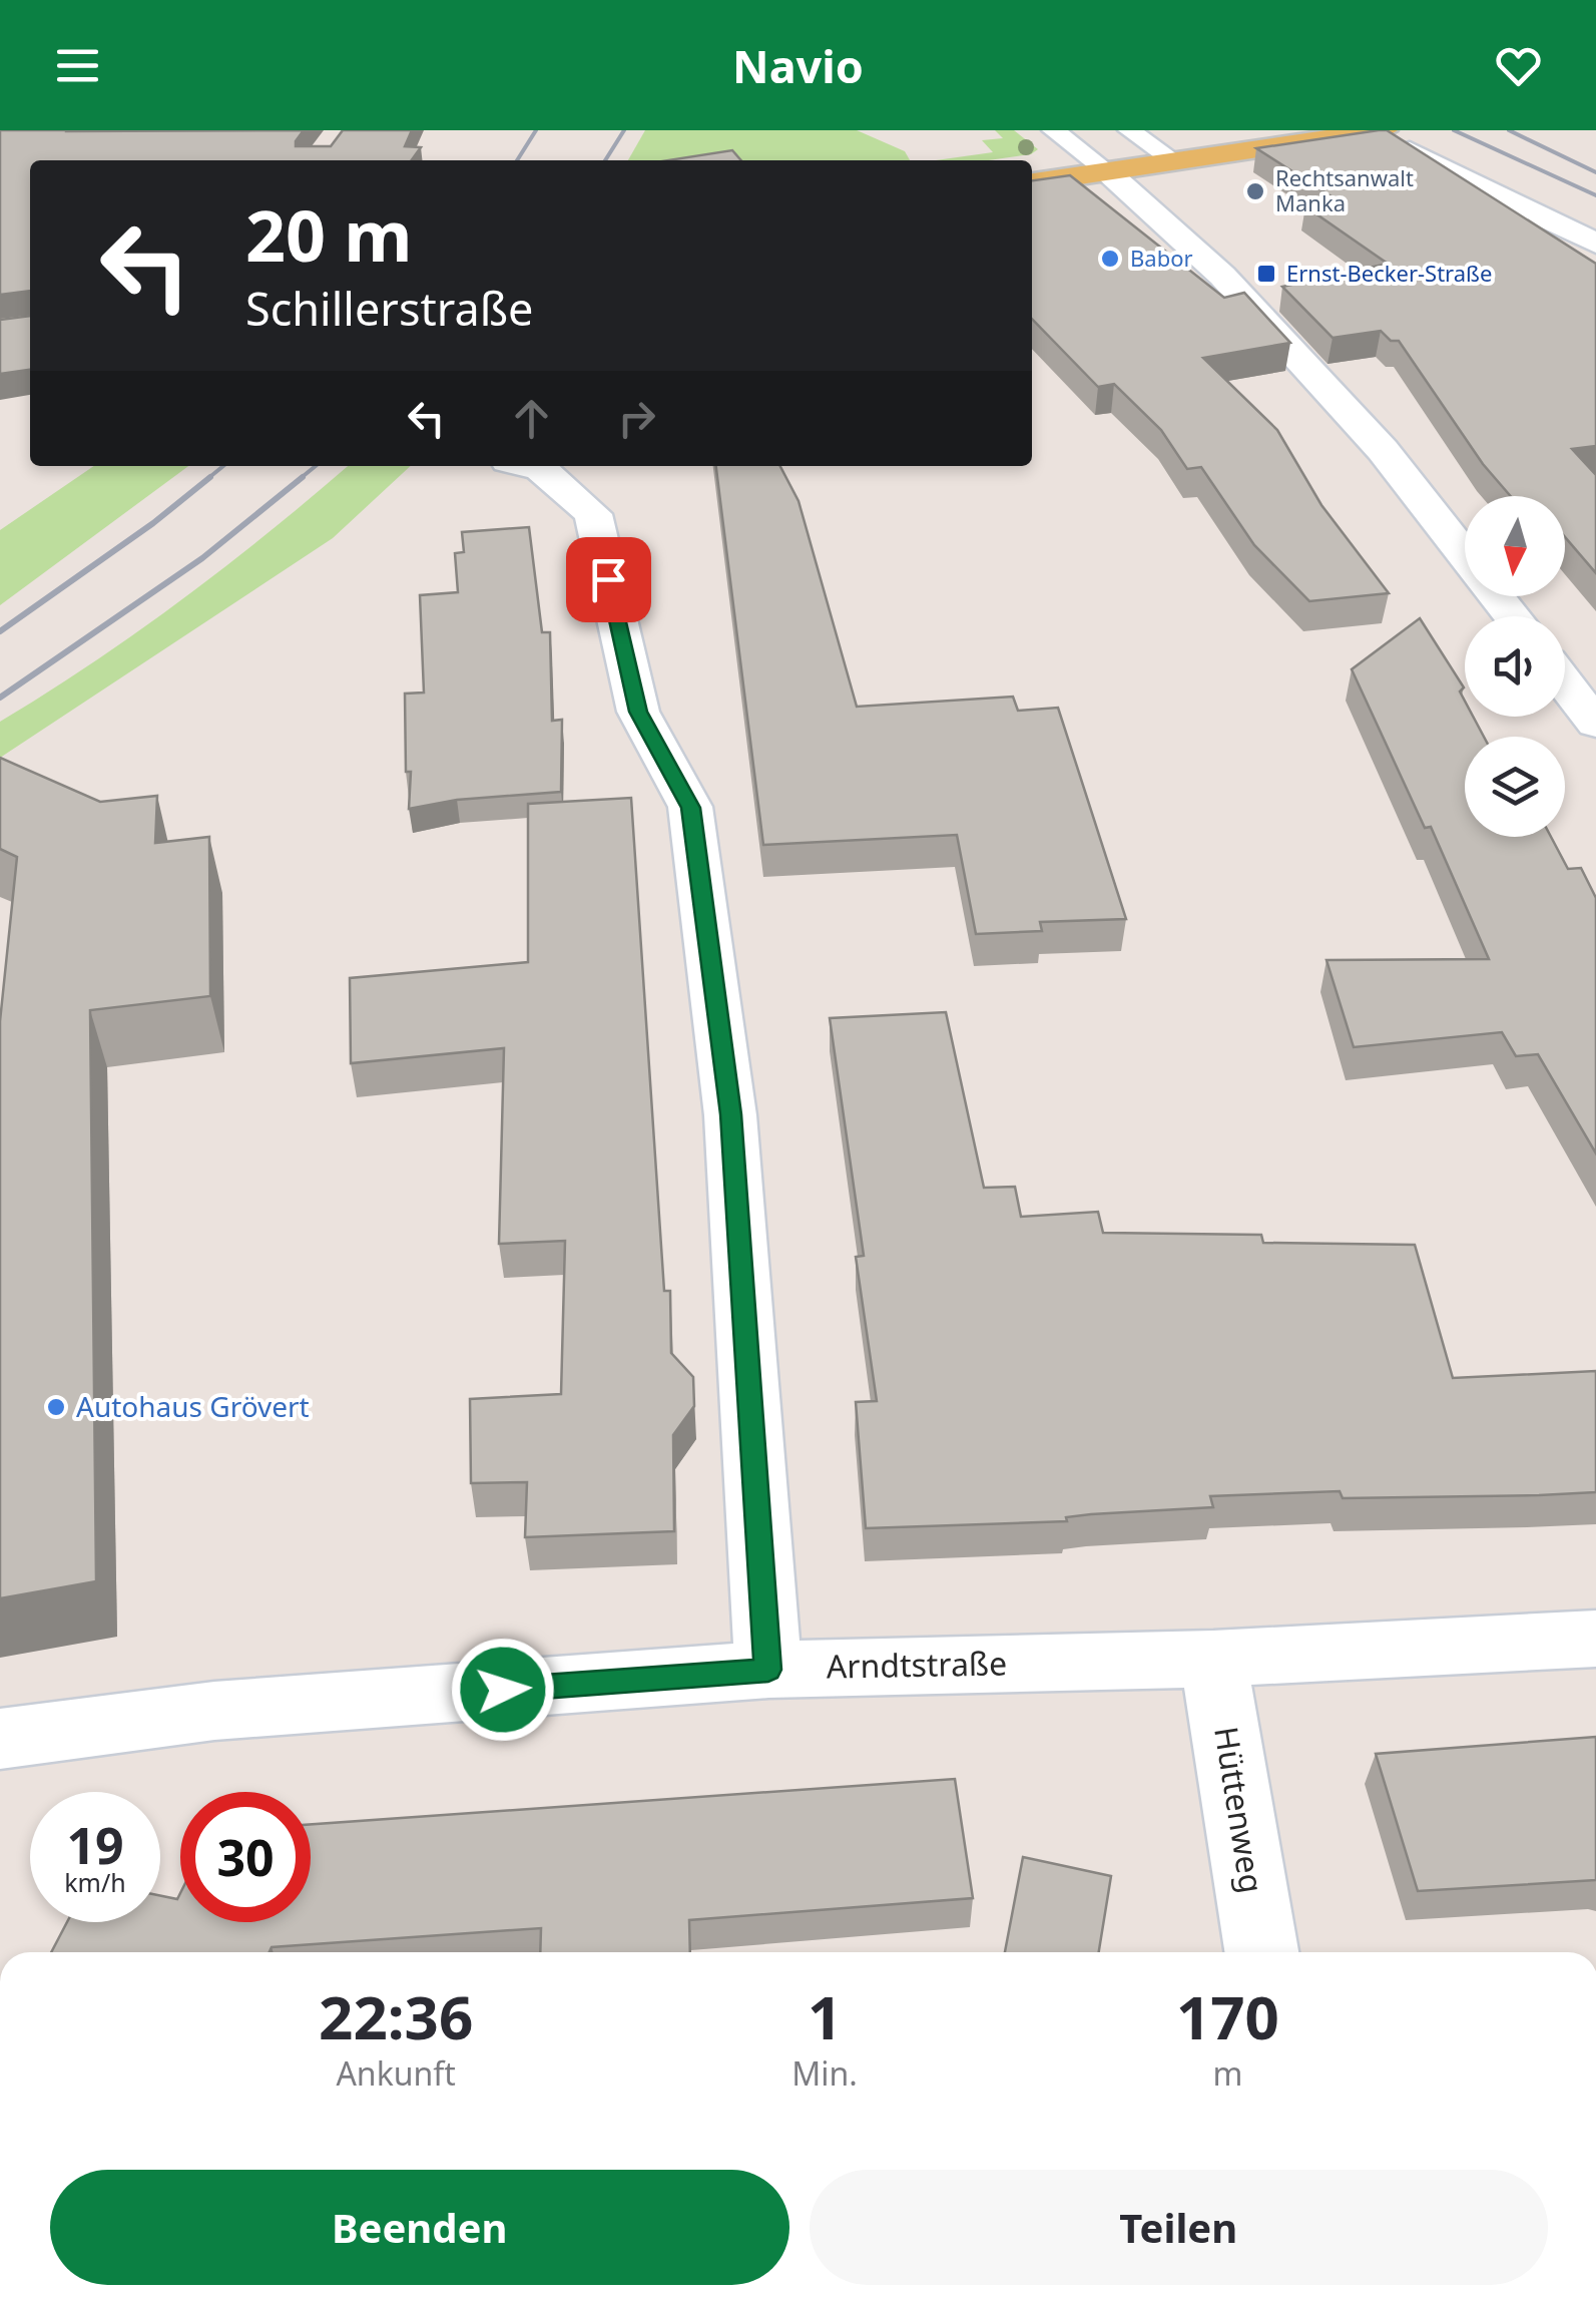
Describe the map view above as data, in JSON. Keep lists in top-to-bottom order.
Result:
{
  "streets": {
    "street": ["Arndtstraße", "Hüttenweg"]
  },
  "crossings": [
    ["Arndtstraße", "Hüttenweg"]
  ],
  "places": {
    "other": ["Rechtsanwalt Manka", "Babor", "Autohaus Grövert"],
    "transit": ["Ernst-Becker-Straße"]
  },
  "north": "bottom",
  "page": {
    "header": "Navio",
    "turn": ["20 m", "Schillerstraße"],
    "speed": "19 km/h",
    "limit": "30",
    "eta": [
      "22:36",
      "Ankunft",
      "1",
      "Min.",
      "170",
      "m"
    ],
    "buttons": ["Beenden", "Teilen"]
  }
}
